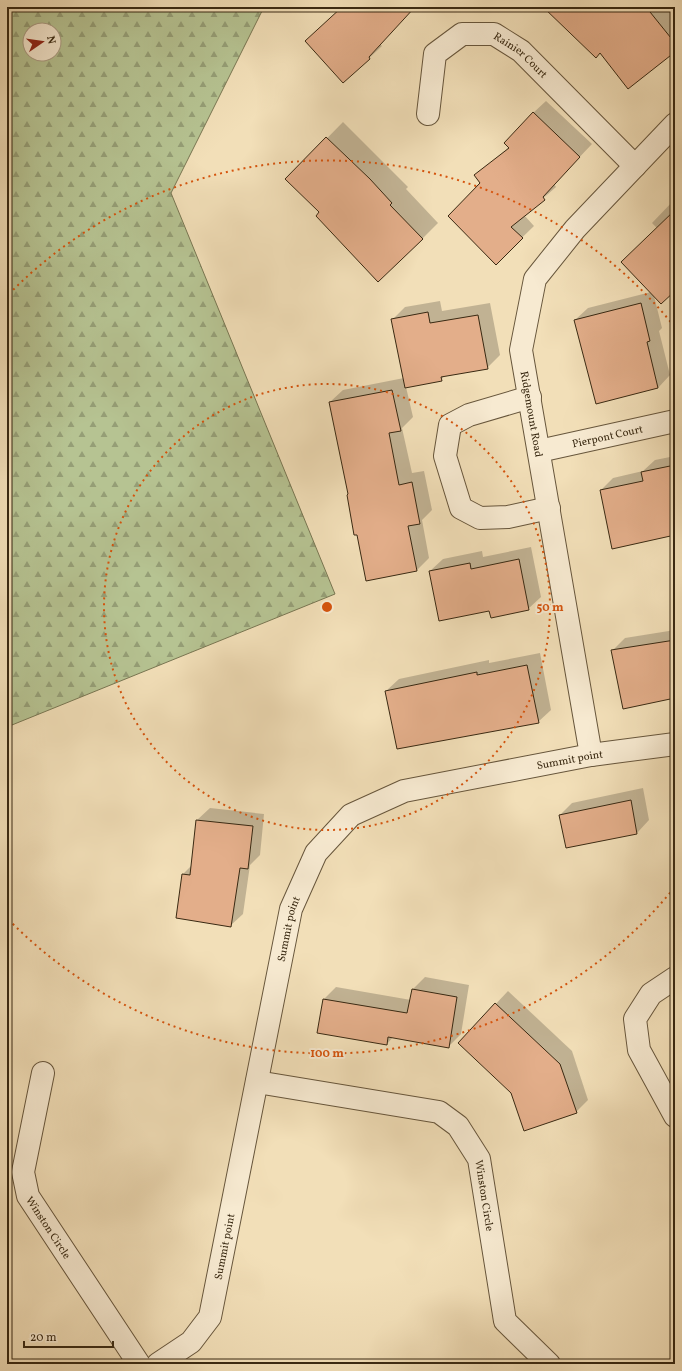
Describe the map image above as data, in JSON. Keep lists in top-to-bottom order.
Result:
{
  "streets": {
    "street": [
      "Rainier Court",
      "Ridgemount Road",
      "Pierpont Court",
      "Summit point",
      "Winston Circle"
    ]
  },
  "crossings": [
    ["Rainier Court", "Ridgemount Road"],
    ["Ridgemount Road", "Pierpont Court"],
    ["Ridgemount Road", "Summit point"],
    ["Summit point", "Winston Circle"]
  ],
  "scale_bar": "20 m",
  "north": "right",
  "rings": ["50 m", "100 m"]
}
